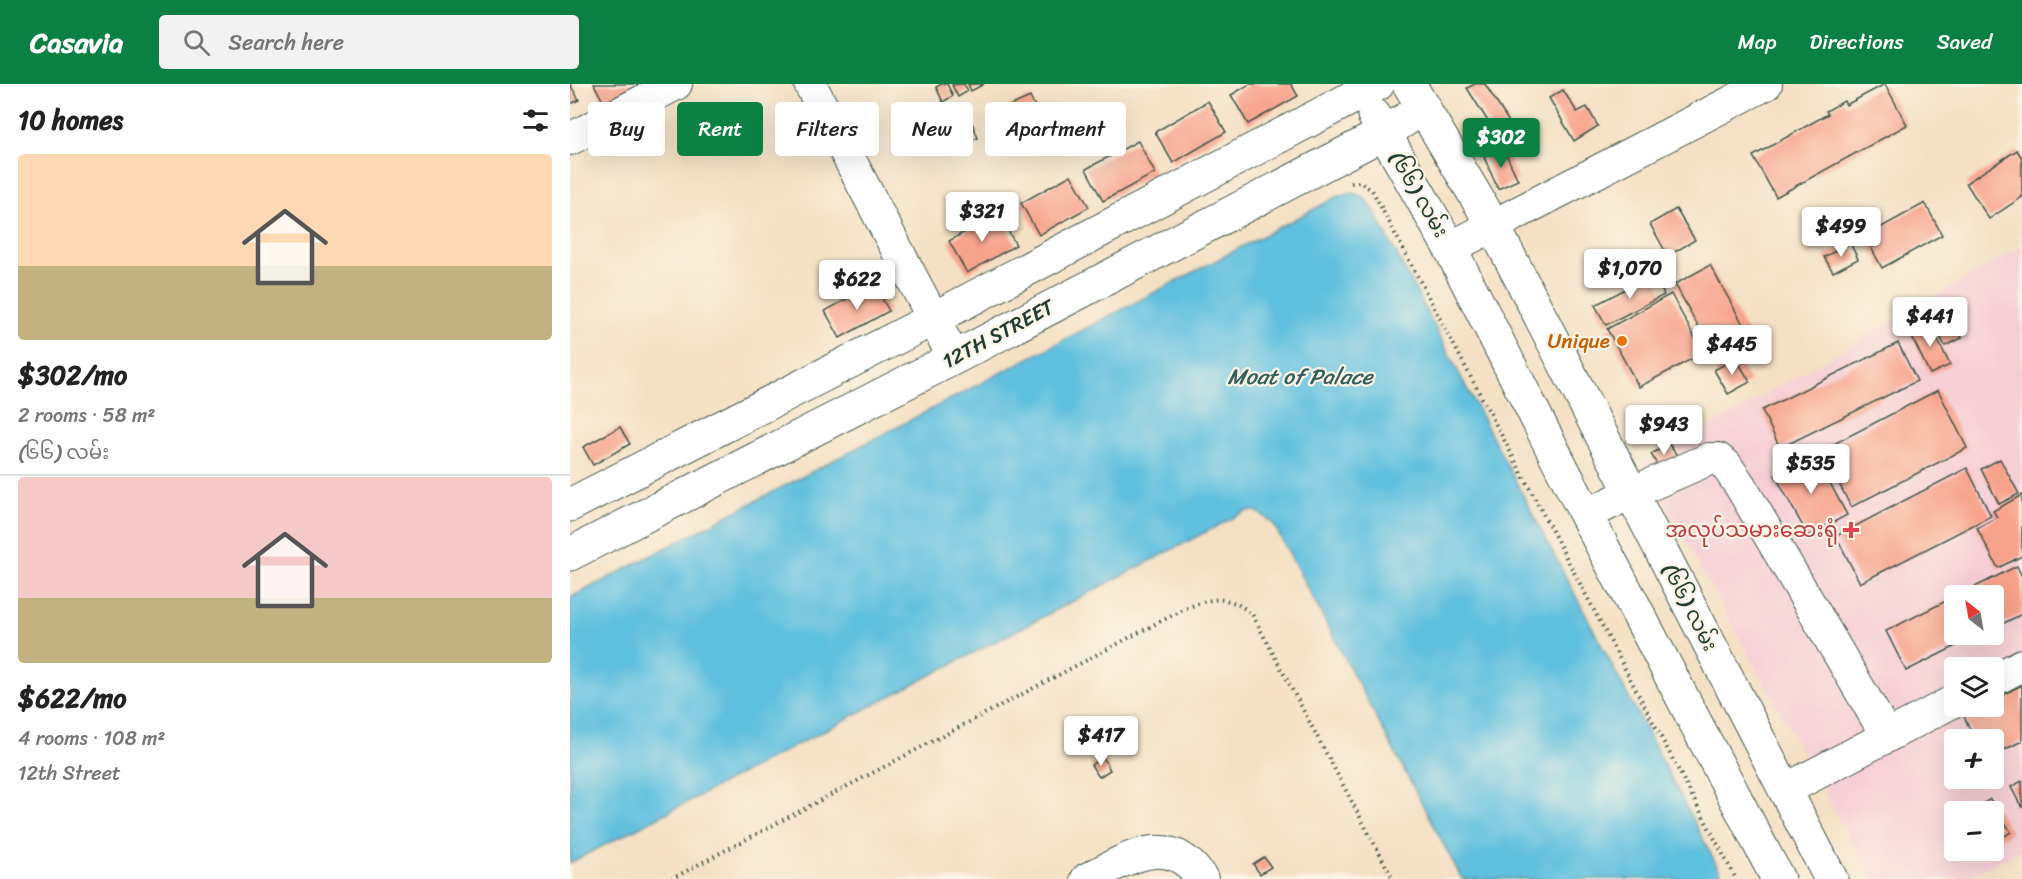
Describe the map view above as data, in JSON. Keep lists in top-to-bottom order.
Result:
{
  "streets": {
    "main road": ["(၆၆) လမ်း", "12TH STREET"]
  },
  "crossings": [
    ["(၆၆) လမ်း", "12TH STREET"]
  ],
  "water": ["Moat of Palace"],
  "places": {
    "other": ["Unique"],
    "health": ["အလုပ်သမားဆေးရုံ"]
  },
  "north": "top left",
  "page": {
    "header": "Casavia",
    "search": "Search here",
    "nav": ["Map", "Directions", "Saved"],
    "heading": "10 homes",
    "chip": [
      "Buy",
      "Rent",
      "Filters",
      "New",
      "Apartment"
    ],
    "price": [
      "$302",
      "$321",
      "$499",
      "$1,070",
      "$622",
      "$441",
      "$445",
      "$943",
      "$535",
      "$417"
    ],
    "list": [
      {
        "name": "$302/mo",
        "note": "2 rooms · 58 m² · (၆၆) လမ်း"
      },
      {
        "name": "$622/mo",
        "note": "4 rooms · 108 m² · 12th Street"
      }
    ],
    "map_buttons": ["+", "−"]
  }
}
